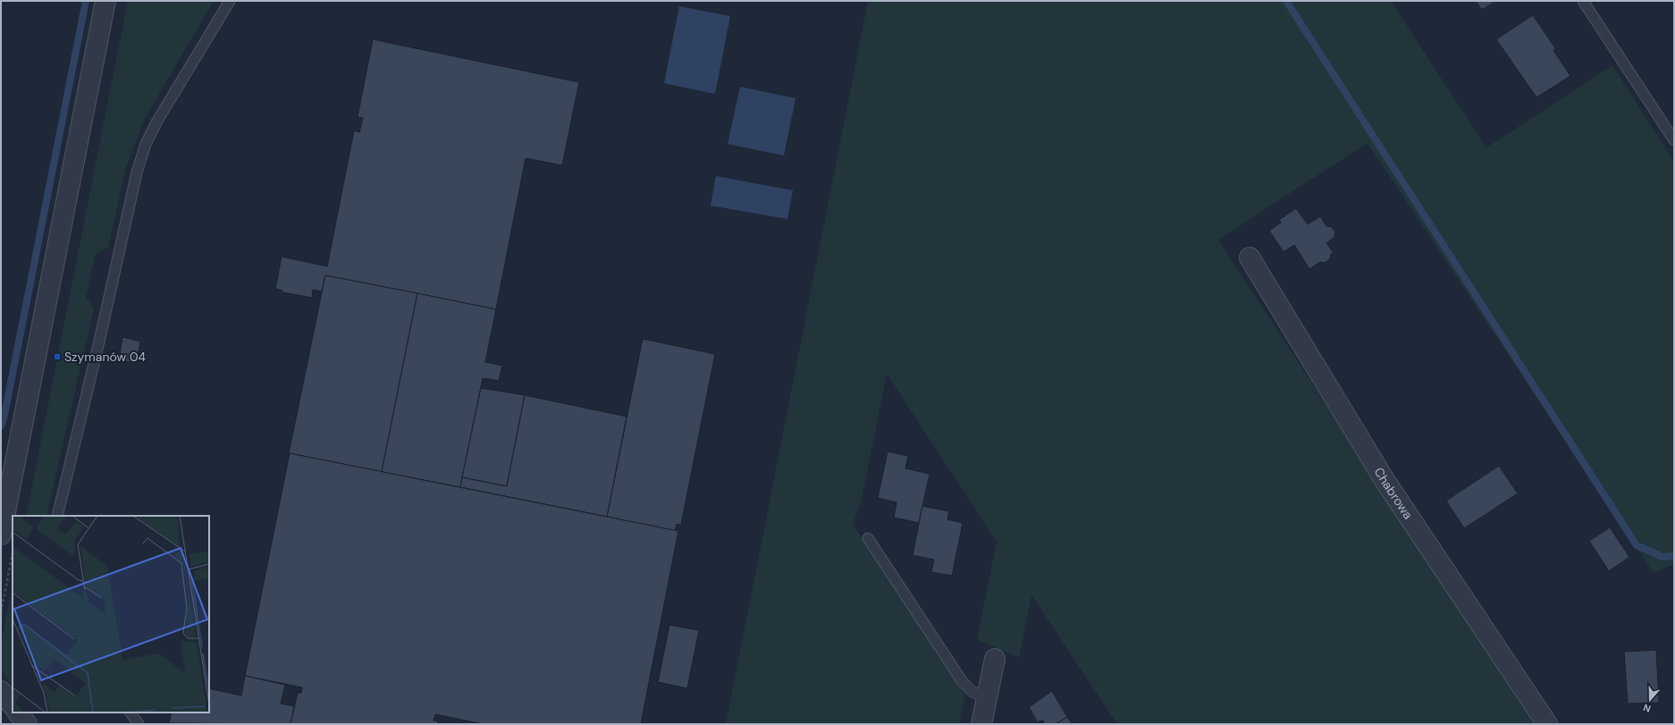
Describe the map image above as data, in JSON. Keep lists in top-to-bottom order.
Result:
{
  "streets": {
    "street": ["Chabrowa"]
  },
  "places": {
    "transit": ["Szymanów 04"]
  },
  "north": "bottom"
}
